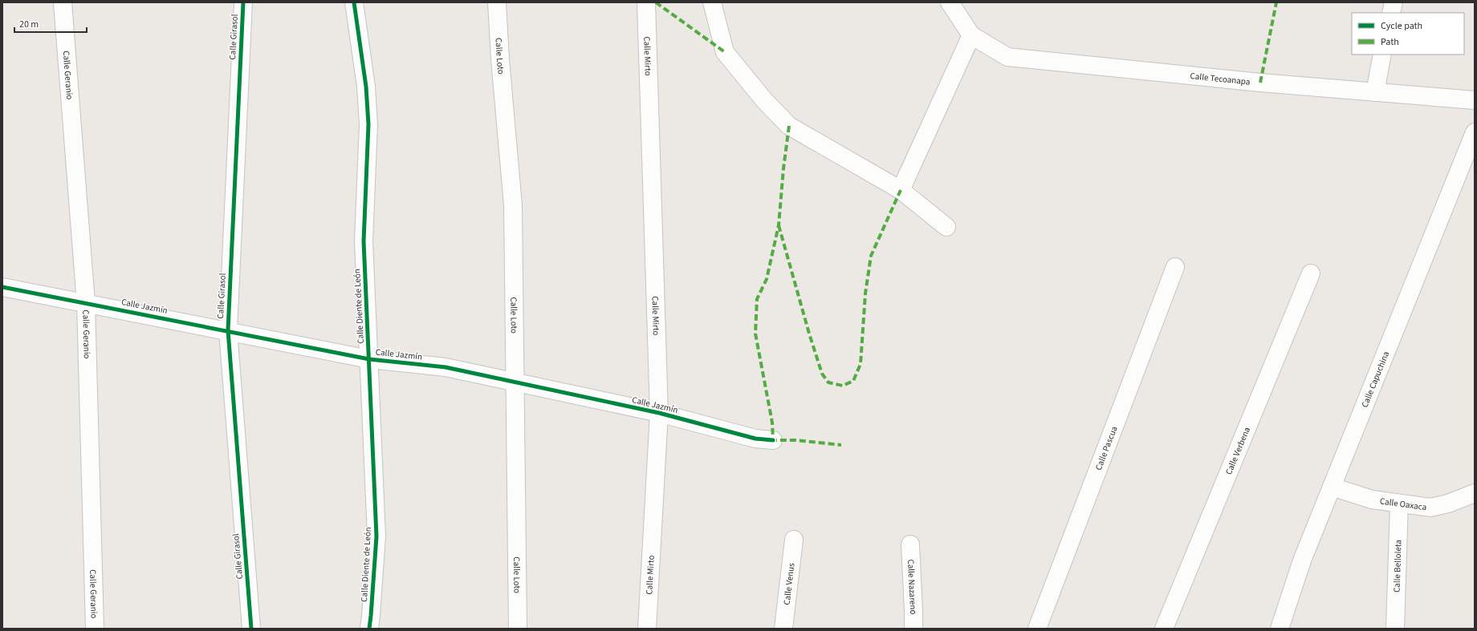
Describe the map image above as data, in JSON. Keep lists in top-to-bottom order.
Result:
{
  "streets": {
    "street": [
      "Calle Girasol",
      "Calle Loto",
      "Calle Mirto",
      "Calle Geranio",
      "Calle Tecoanapa",
      "Calle Jazmín",
      "Calle Diente de León",
      "Calle Capuchina",
      "Calle Pascua",
      "Calle Verbena",
      "Calle Oaxaca",
      "Calle Belloleta",
      "Calle Venus",
      "Calle Nazareno"
    ]
  },
  "crossings": [
    ["Calle Girasol", "Calle Jazmín"],
    ["Calle Loto", "Calle Jazmín"],
    ["Calle Mirto", "Calle Jazmín"],
    ["Calle Geranio", "Calle Jazmín"],
    ["Calle Jazmín", "Calle Diente de León"],
    ["Calle Capuchina", "Calle Oaxaca"],
    ["Calle Oaxaca", "Calle Belloleta"]
  ],
  "legend": ["Cycle path", "Path"],
  "scale_bar": "20 m"
}
